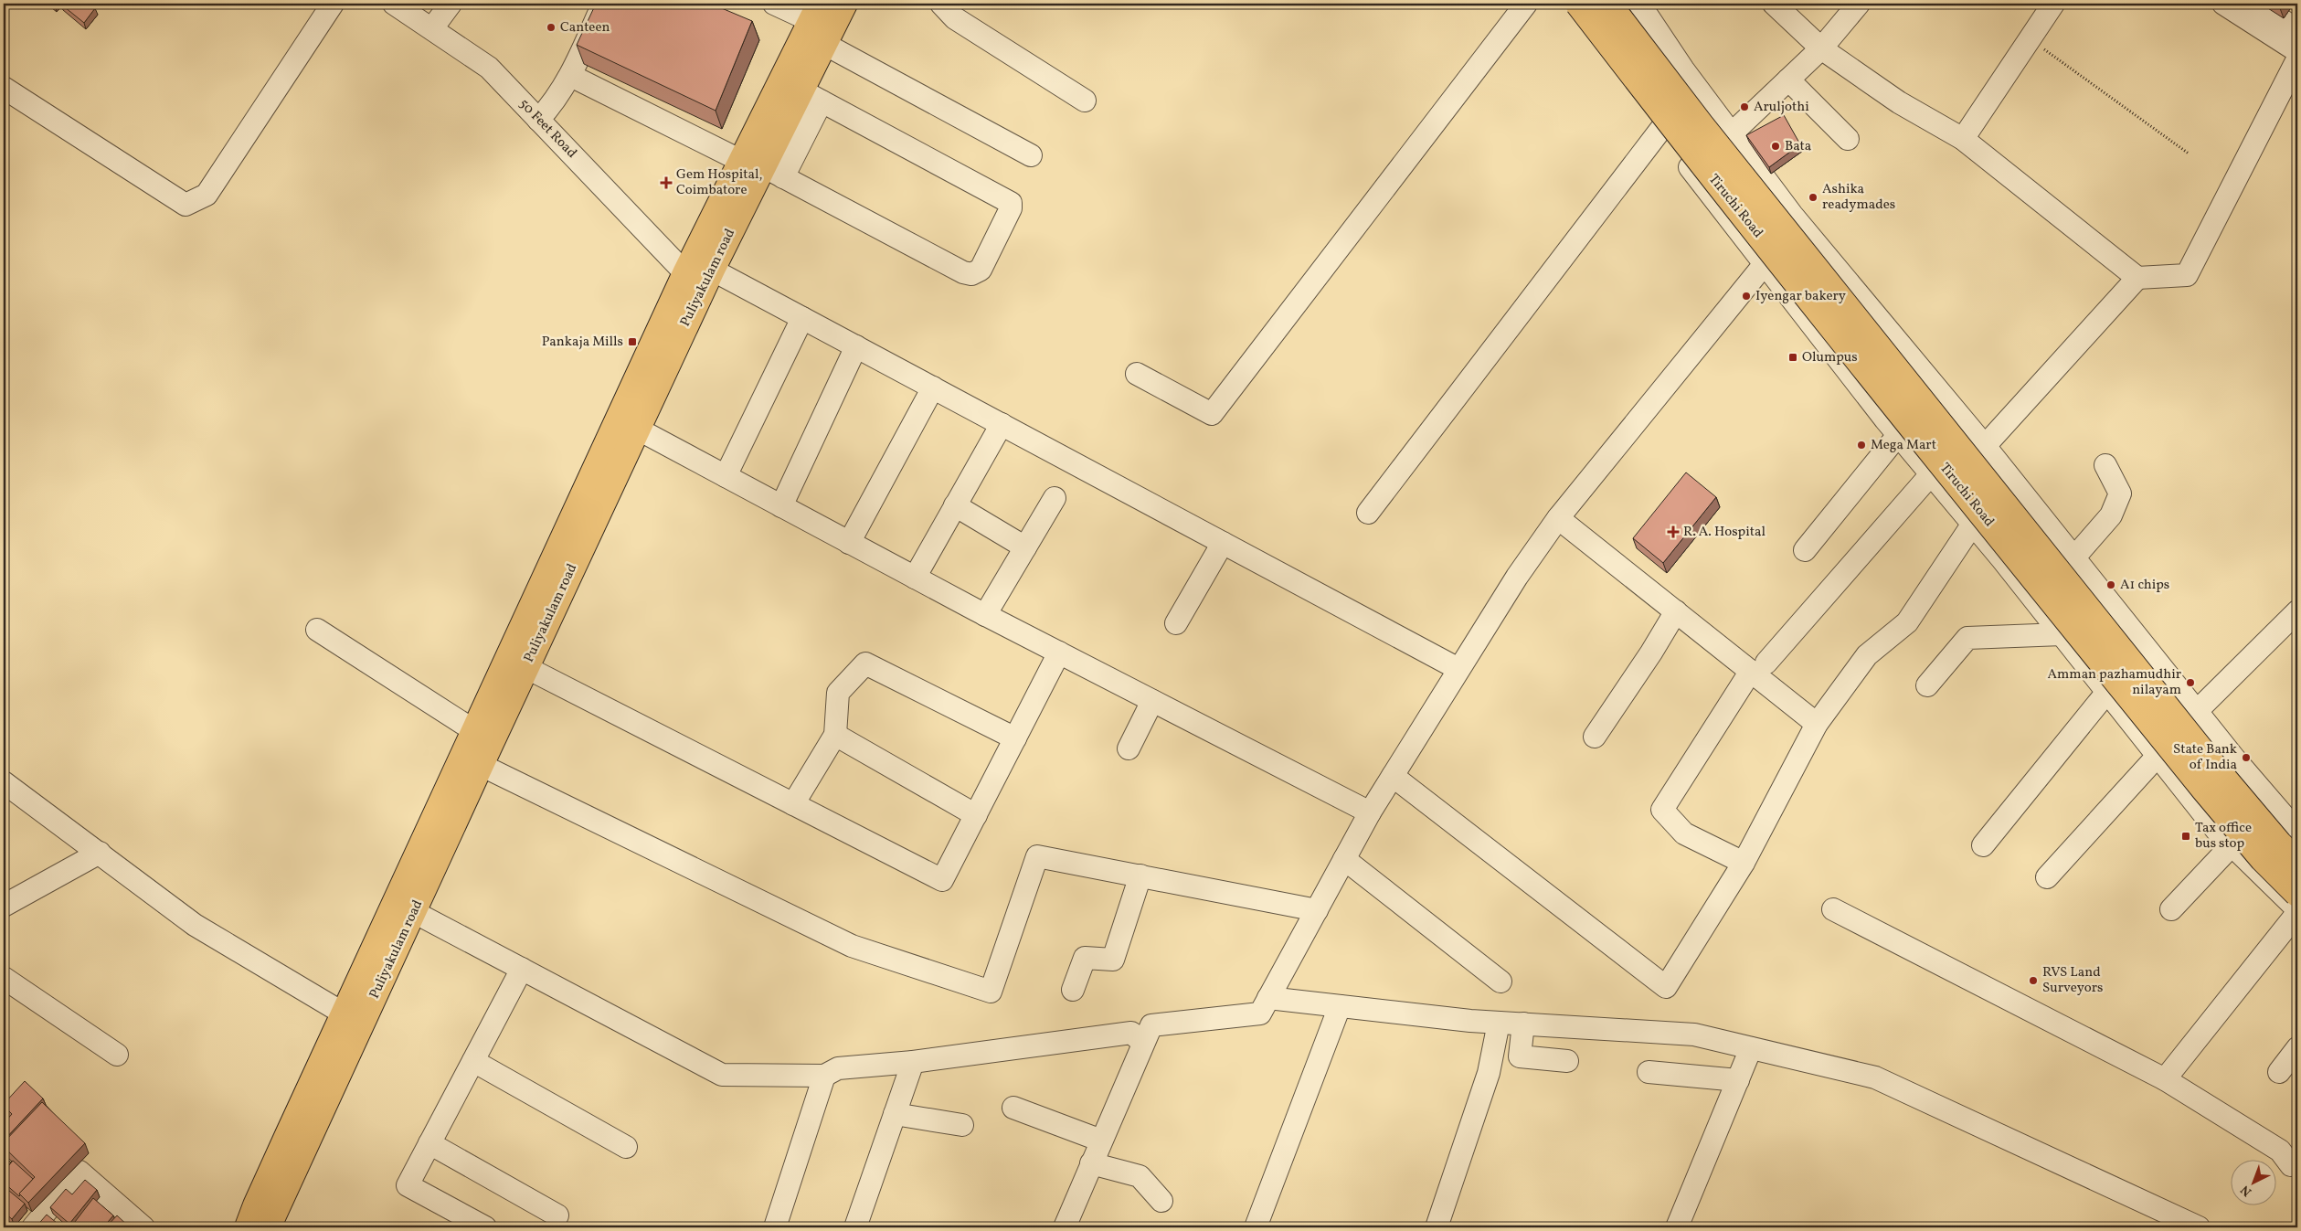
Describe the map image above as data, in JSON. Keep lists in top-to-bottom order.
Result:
{
  "streets": {
    "main road": ["Tiruchi Road", "Puliyakulam road"],
    "street": ["50 Feet Road"]
  },
  "crossings": [
    ["50 Feet Road", "Puliyakulam road"]
  ],
  "places": {
    "other": [
      "Canteen",
      "Aruljothi",
      "Bata",
      "Ashika readymades",
      "Iyengar bakery",
      "Mega Mart",
      "A1 chips",
      "Amman pazhamudhir nilayam",
      "State Bank of India",
      "RVS Land Surveyors"
    ],
    "health": ["Gem Hospital, Coimbatore", "R. A. Hospital"],
    "transit": ["Pankaja Mills", "Olumpus", "Tax office bus stop"]
  },
  "north": "bottom left"
}
